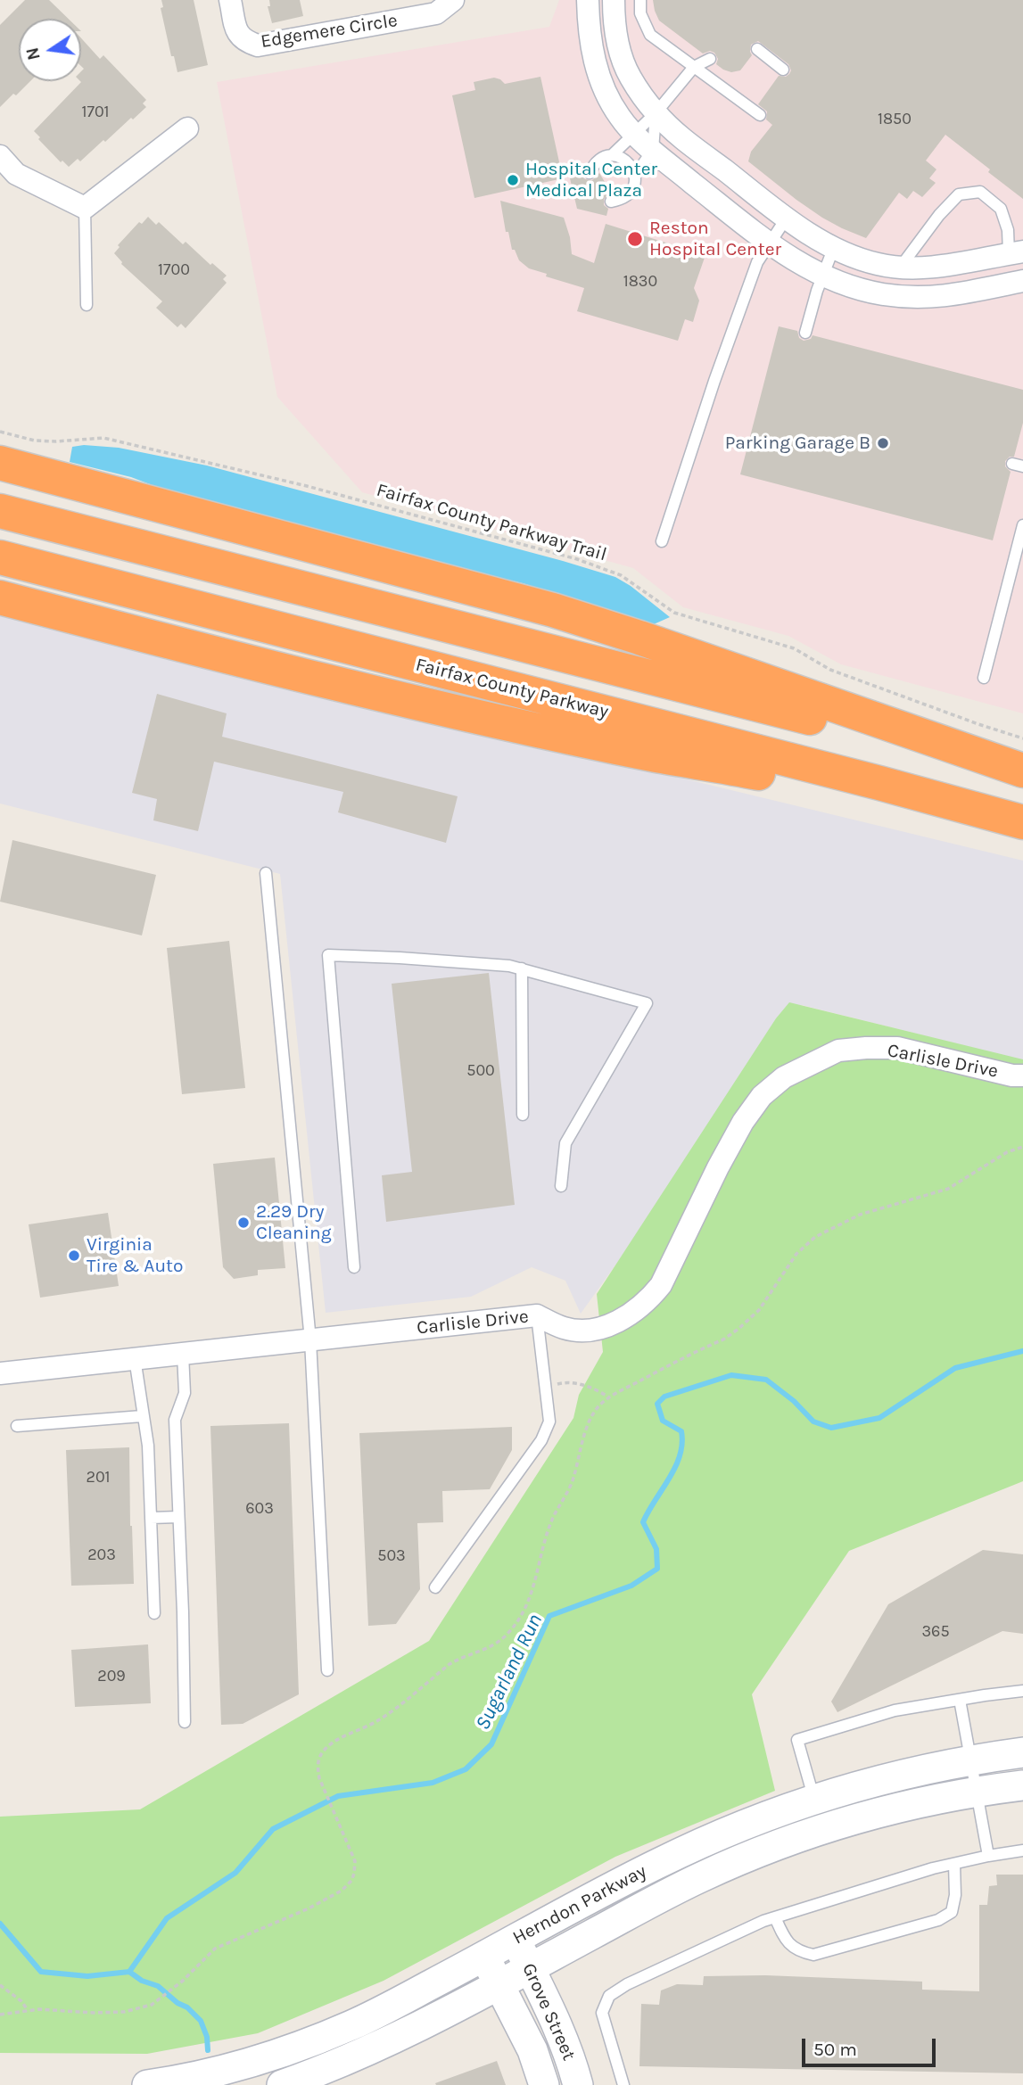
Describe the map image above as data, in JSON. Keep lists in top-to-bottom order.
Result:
{
  "streets": {
    "highway": ["Fairfax County Parkway"],
    "main road": ["Herndon Parkway", "Grove Street"],
    "street": ["Edgemere Circle", "Carlisle Drive"],
    "path": ["Fairfax County Parkway Trail"]
  },
  "crossings": [
    ["Herndon Parkway", "Grove Street"]
  ],
  "water": ["Sugarland Run"],
  "places": [
    "Hospital Center Medical Plaza",
    "Reston Hospital Center",
    "Parking Garage B",
    "2.29 Dry Cleaning",
    "Virginia Tire & Auto"
  ],
  "house_numbers": [
    "1701",
    "1850",
    "1700",
    "1830",
    "500",
    "201",
    "603",
    "203",
    "503",
    "365",
    "209"
  ],
  "scale_bar": "50 m",
  "north": "left"
}
